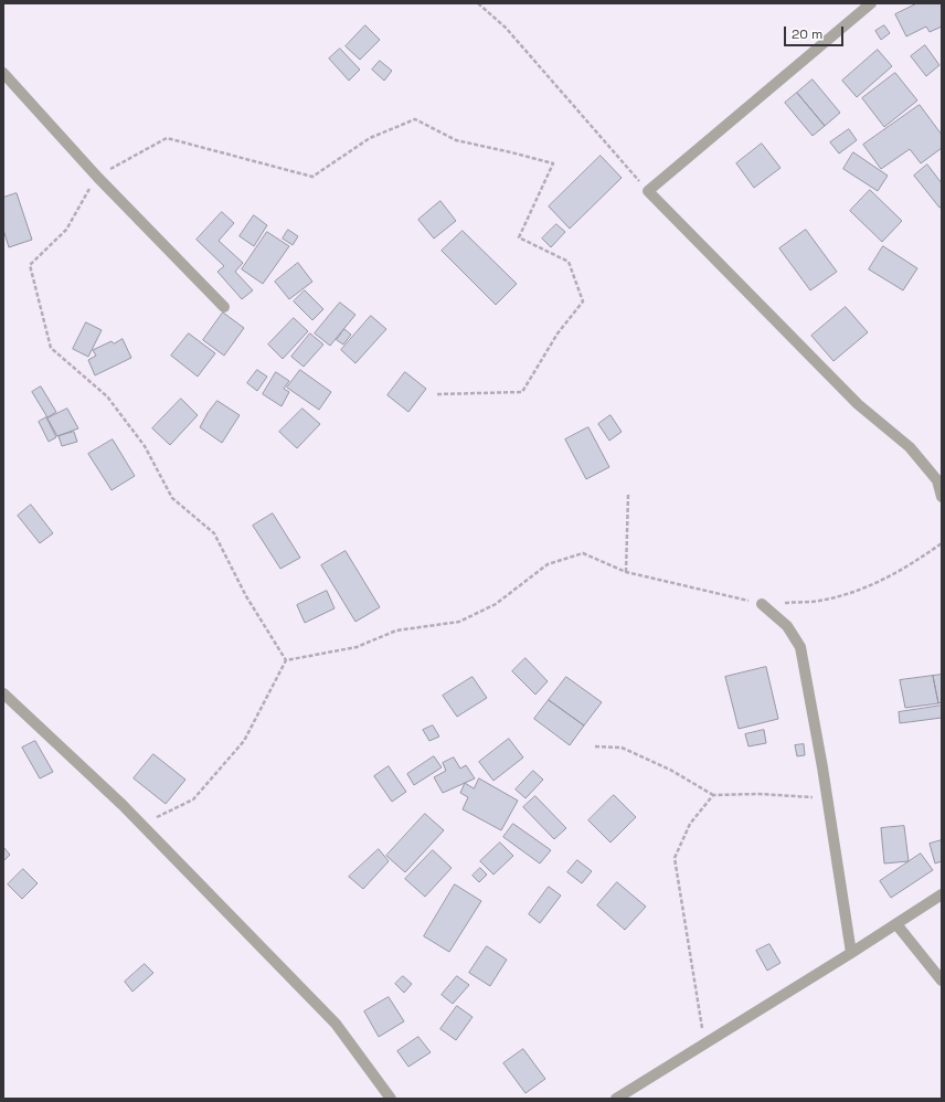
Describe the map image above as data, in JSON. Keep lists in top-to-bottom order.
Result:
{
  "scale_bar": "20 m"
}
